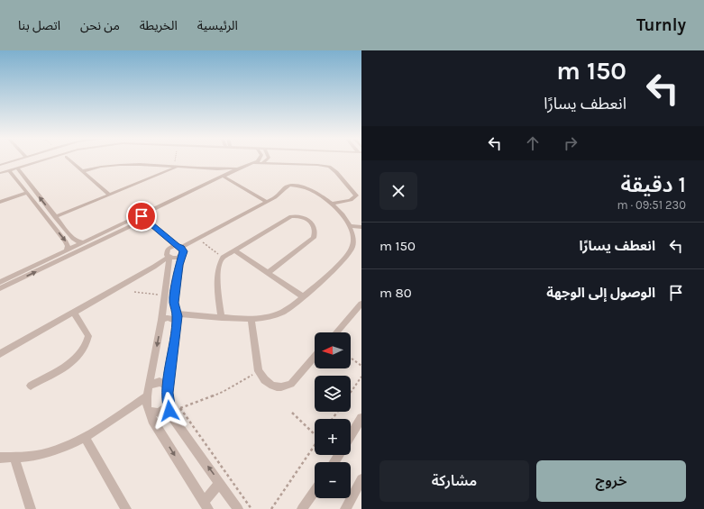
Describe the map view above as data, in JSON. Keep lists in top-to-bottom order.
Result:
{
  "north": "left",
  "page": {
    "header": "Turnly",
    "nav": [
      "الرئيسية",
      "الخريطة",
      "من نحن",
      "اتصل بنا"
    ],
    "turn": ["150 m", "انعطف يسارًا"],
    "heading": ["1 دقيقة", "230 m · 09:51"],
    "list": [
      {
        "name": "انعطف يسارًا",
        "value": "150 m"
      },
      {
        "name": "الوصول إلى الوجهة",
        "value": "80 m"
      }
    ],
    "map_buttons": ["+", "−"],
    "buttons": ["خروج", "مشاركة"]
  }
}
